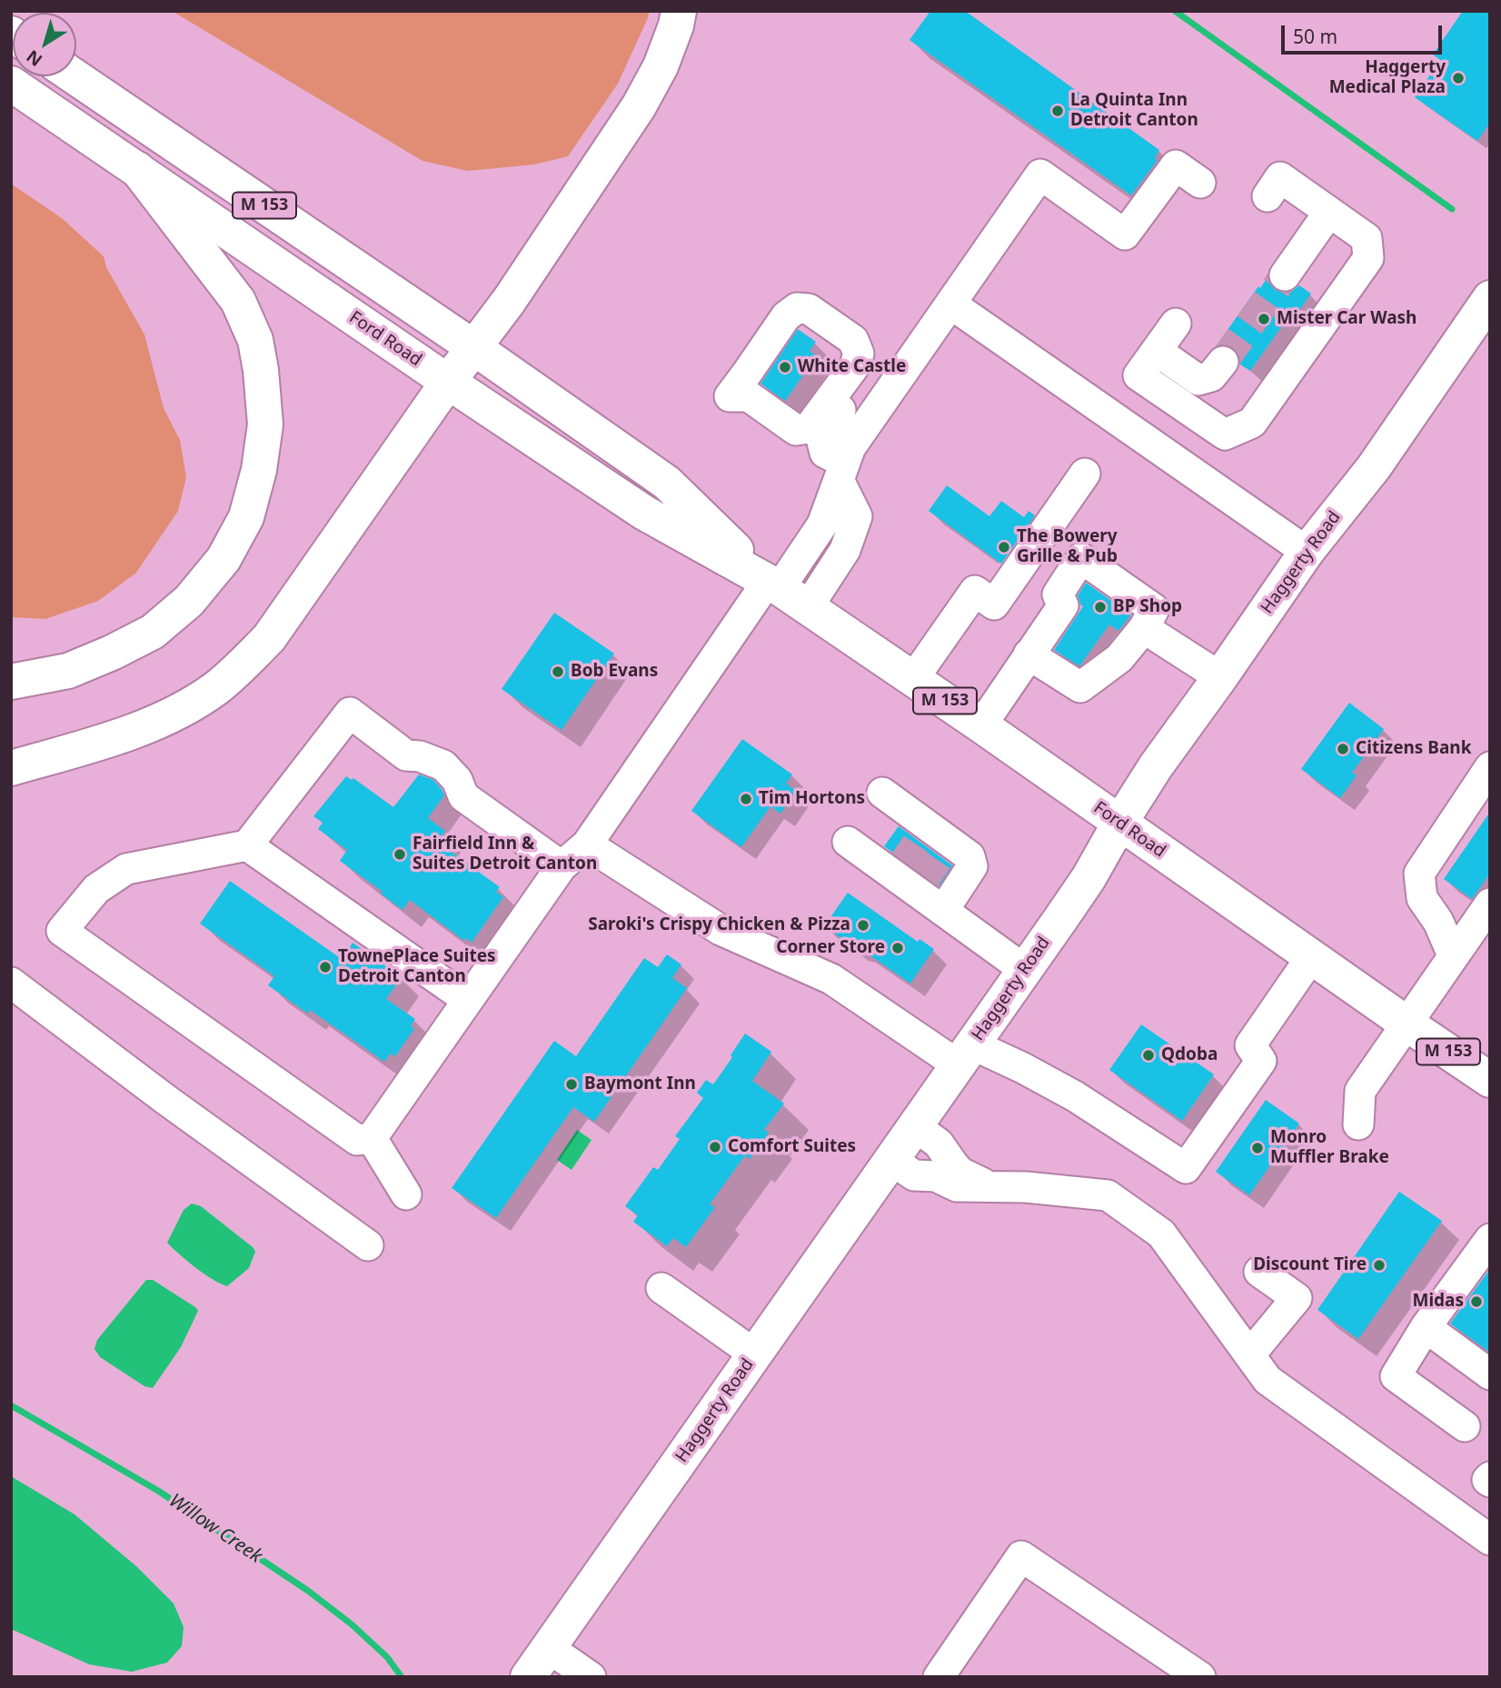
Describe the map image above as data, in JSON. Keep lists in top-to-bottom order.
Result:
{
  "streets": {
    "main road": ["M 153", "Ford Road", "Haggerty Road"]
  },
  "crossings": [
    ["Ford Road", "Haggerty Road"]
  ],
  "water": ["Willow Creek"],
  "places": [
    "Haggerty Medical Plaza",
    "La Quinta Inn Detroit Canton",
    "Mister Car Wash",
    "White Castle",
    "The Bowery Grille & Pub",
    "BP Shop",
    "Bob Evans",
    "Citizens Bank",
    "Tim Hortons",
    "Fairfield Inn & Suites Detroit Canton",
    "Saroki's Crispy Chicken & Pizza",
    "Corner Store",
    "TownePlace Suites Detroit Canton",
    "Qdoba",
    "Baymont Inn",
    "Comfort Suites",
    "Monro Muffler Brake",
    "Discount Tire",
    "Midas"
  ],
  "scale_bar": "50 m",
  "north": "bottom left"
}
